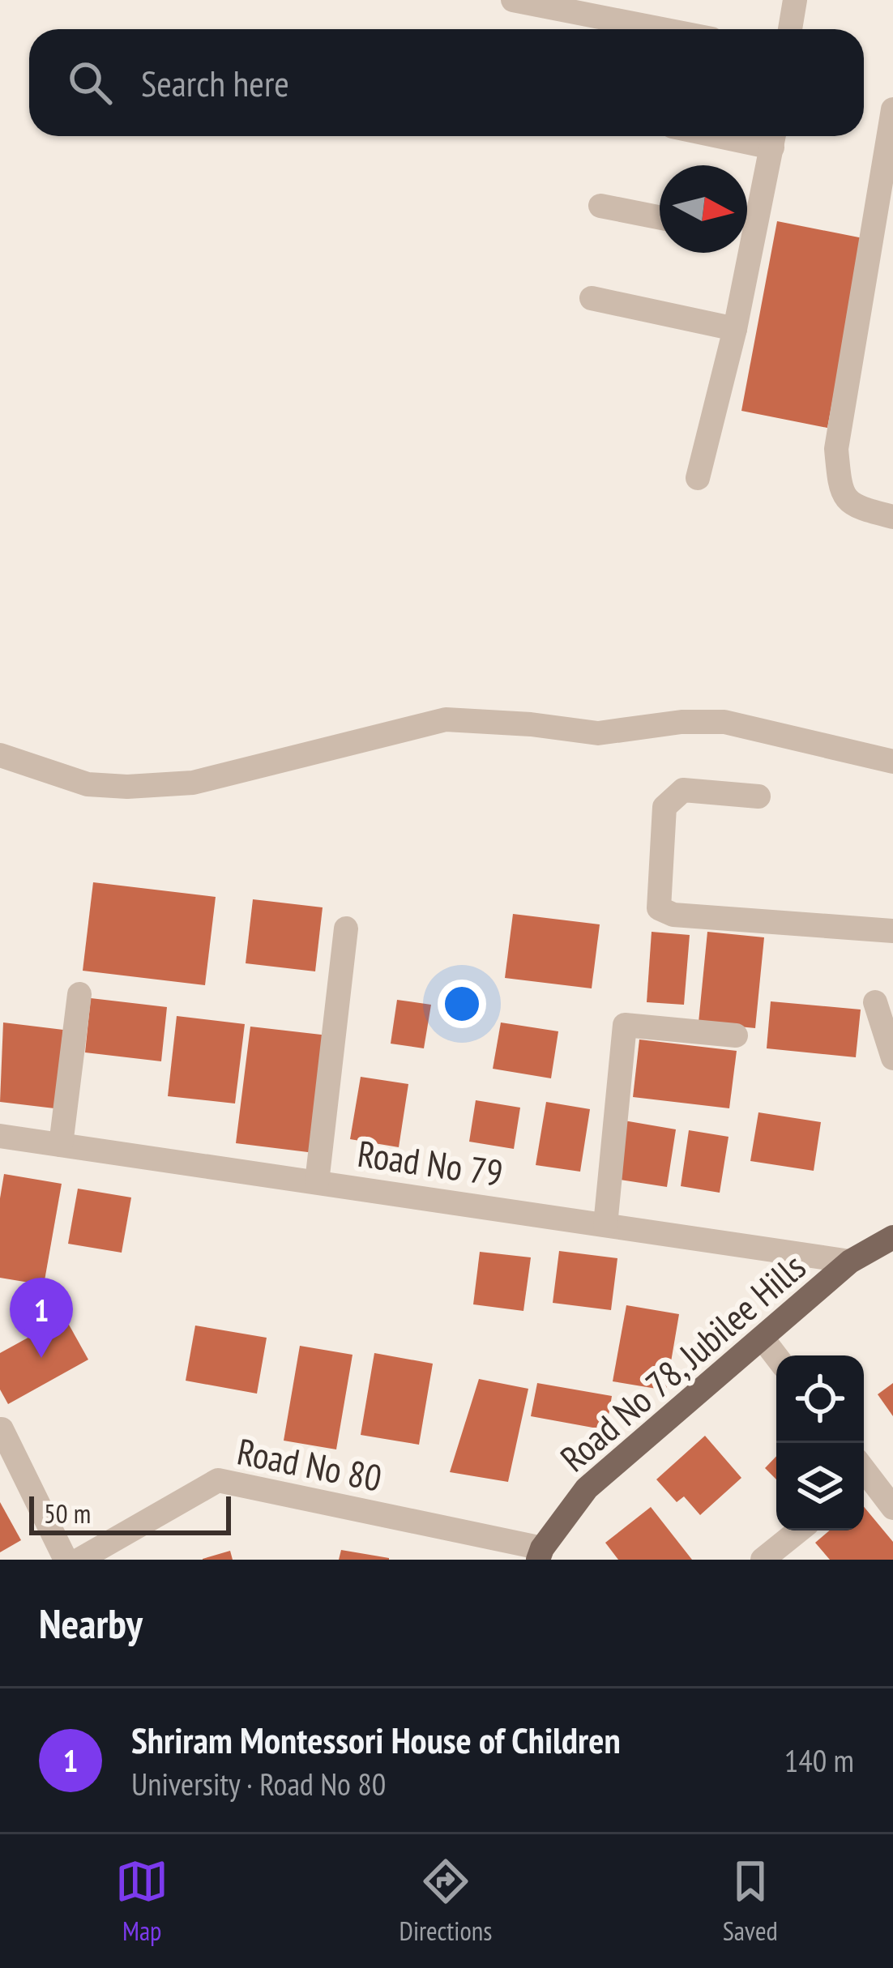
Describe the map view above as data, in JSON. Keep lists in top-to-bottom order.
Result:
{
  "streets": {
    "main road": ["Road No 78, Jubilee Hills"],
    "street": ["Road No 79", "Road No 80"]
  },
  "crossings": [
    ["Road No 79", "Road No 78, Jubilee Hills"],
    ["Road No 78, Jubilee Hills", "Road No 80"]
  ],
  "scale_bar": "50 m",
  "north": "right",
  "page": {
    "search": "Search here",
    "pins": "1",
    "scale": "50 m",
    "heading": "Nearby",
    "list": [
      {
        "mark": "1",
        "name": "Shriram Montessori House of Children",
        "note": "University · Road No 80",
        "value": "140 m"
      }
    ],
    "nav": ["Map", "Directions", "Saved"]
  }
}
